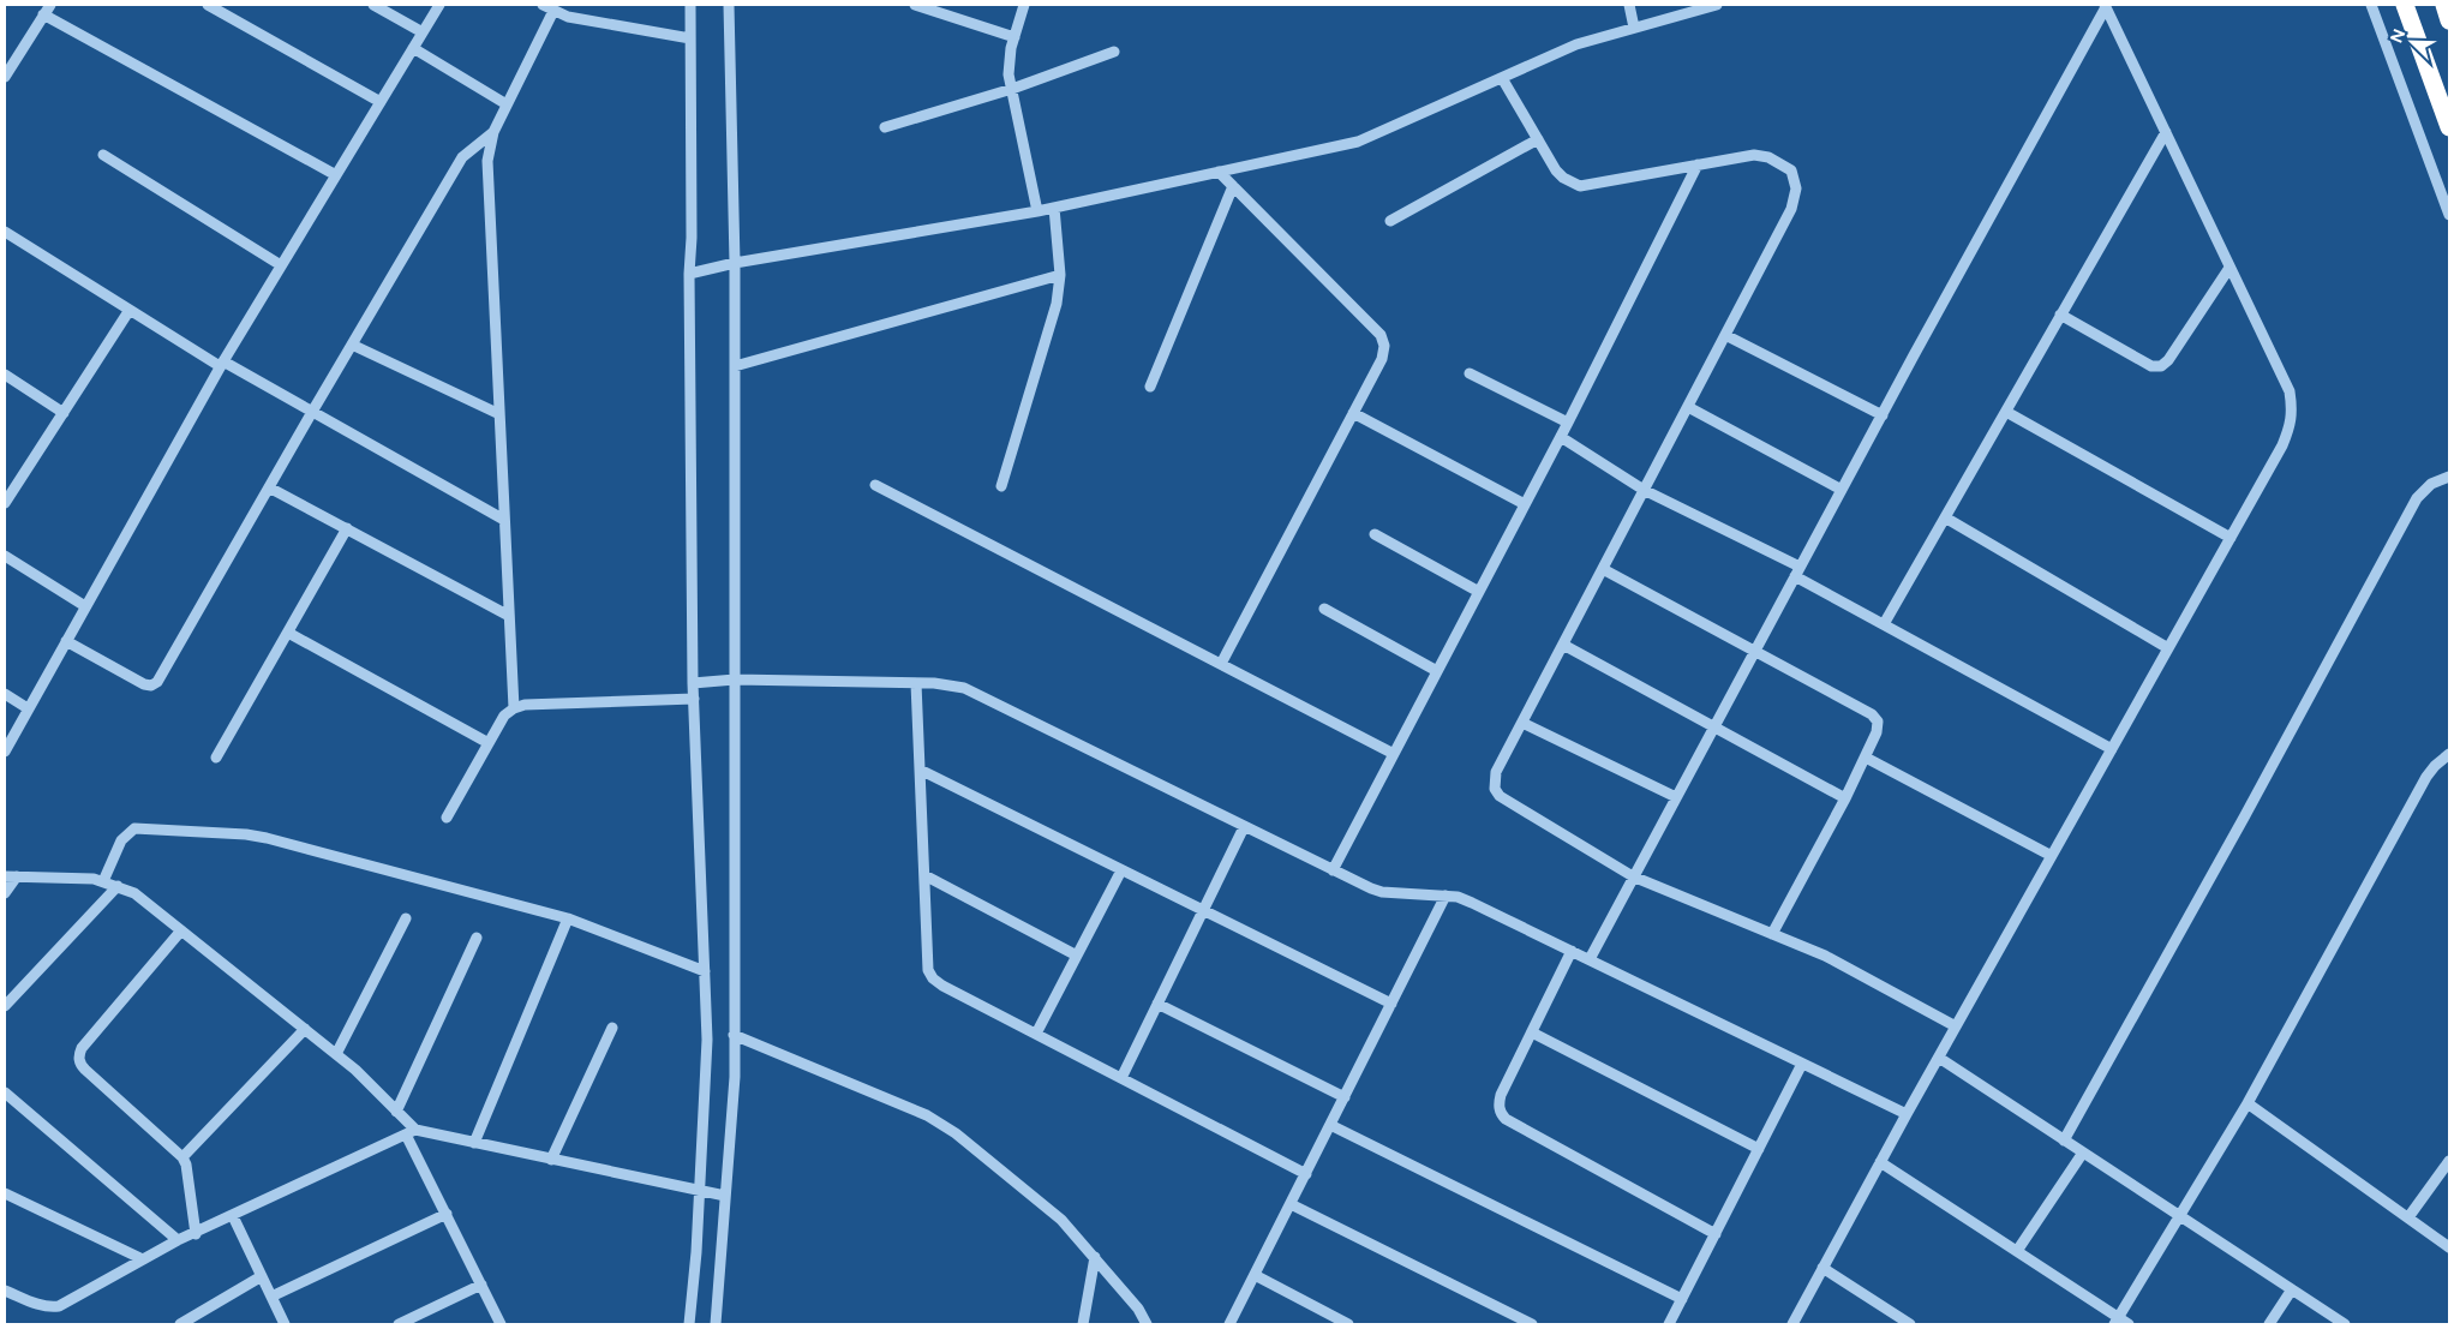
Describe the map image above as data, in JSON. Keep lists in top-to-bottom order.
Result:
{
  "north": "top left"
}
